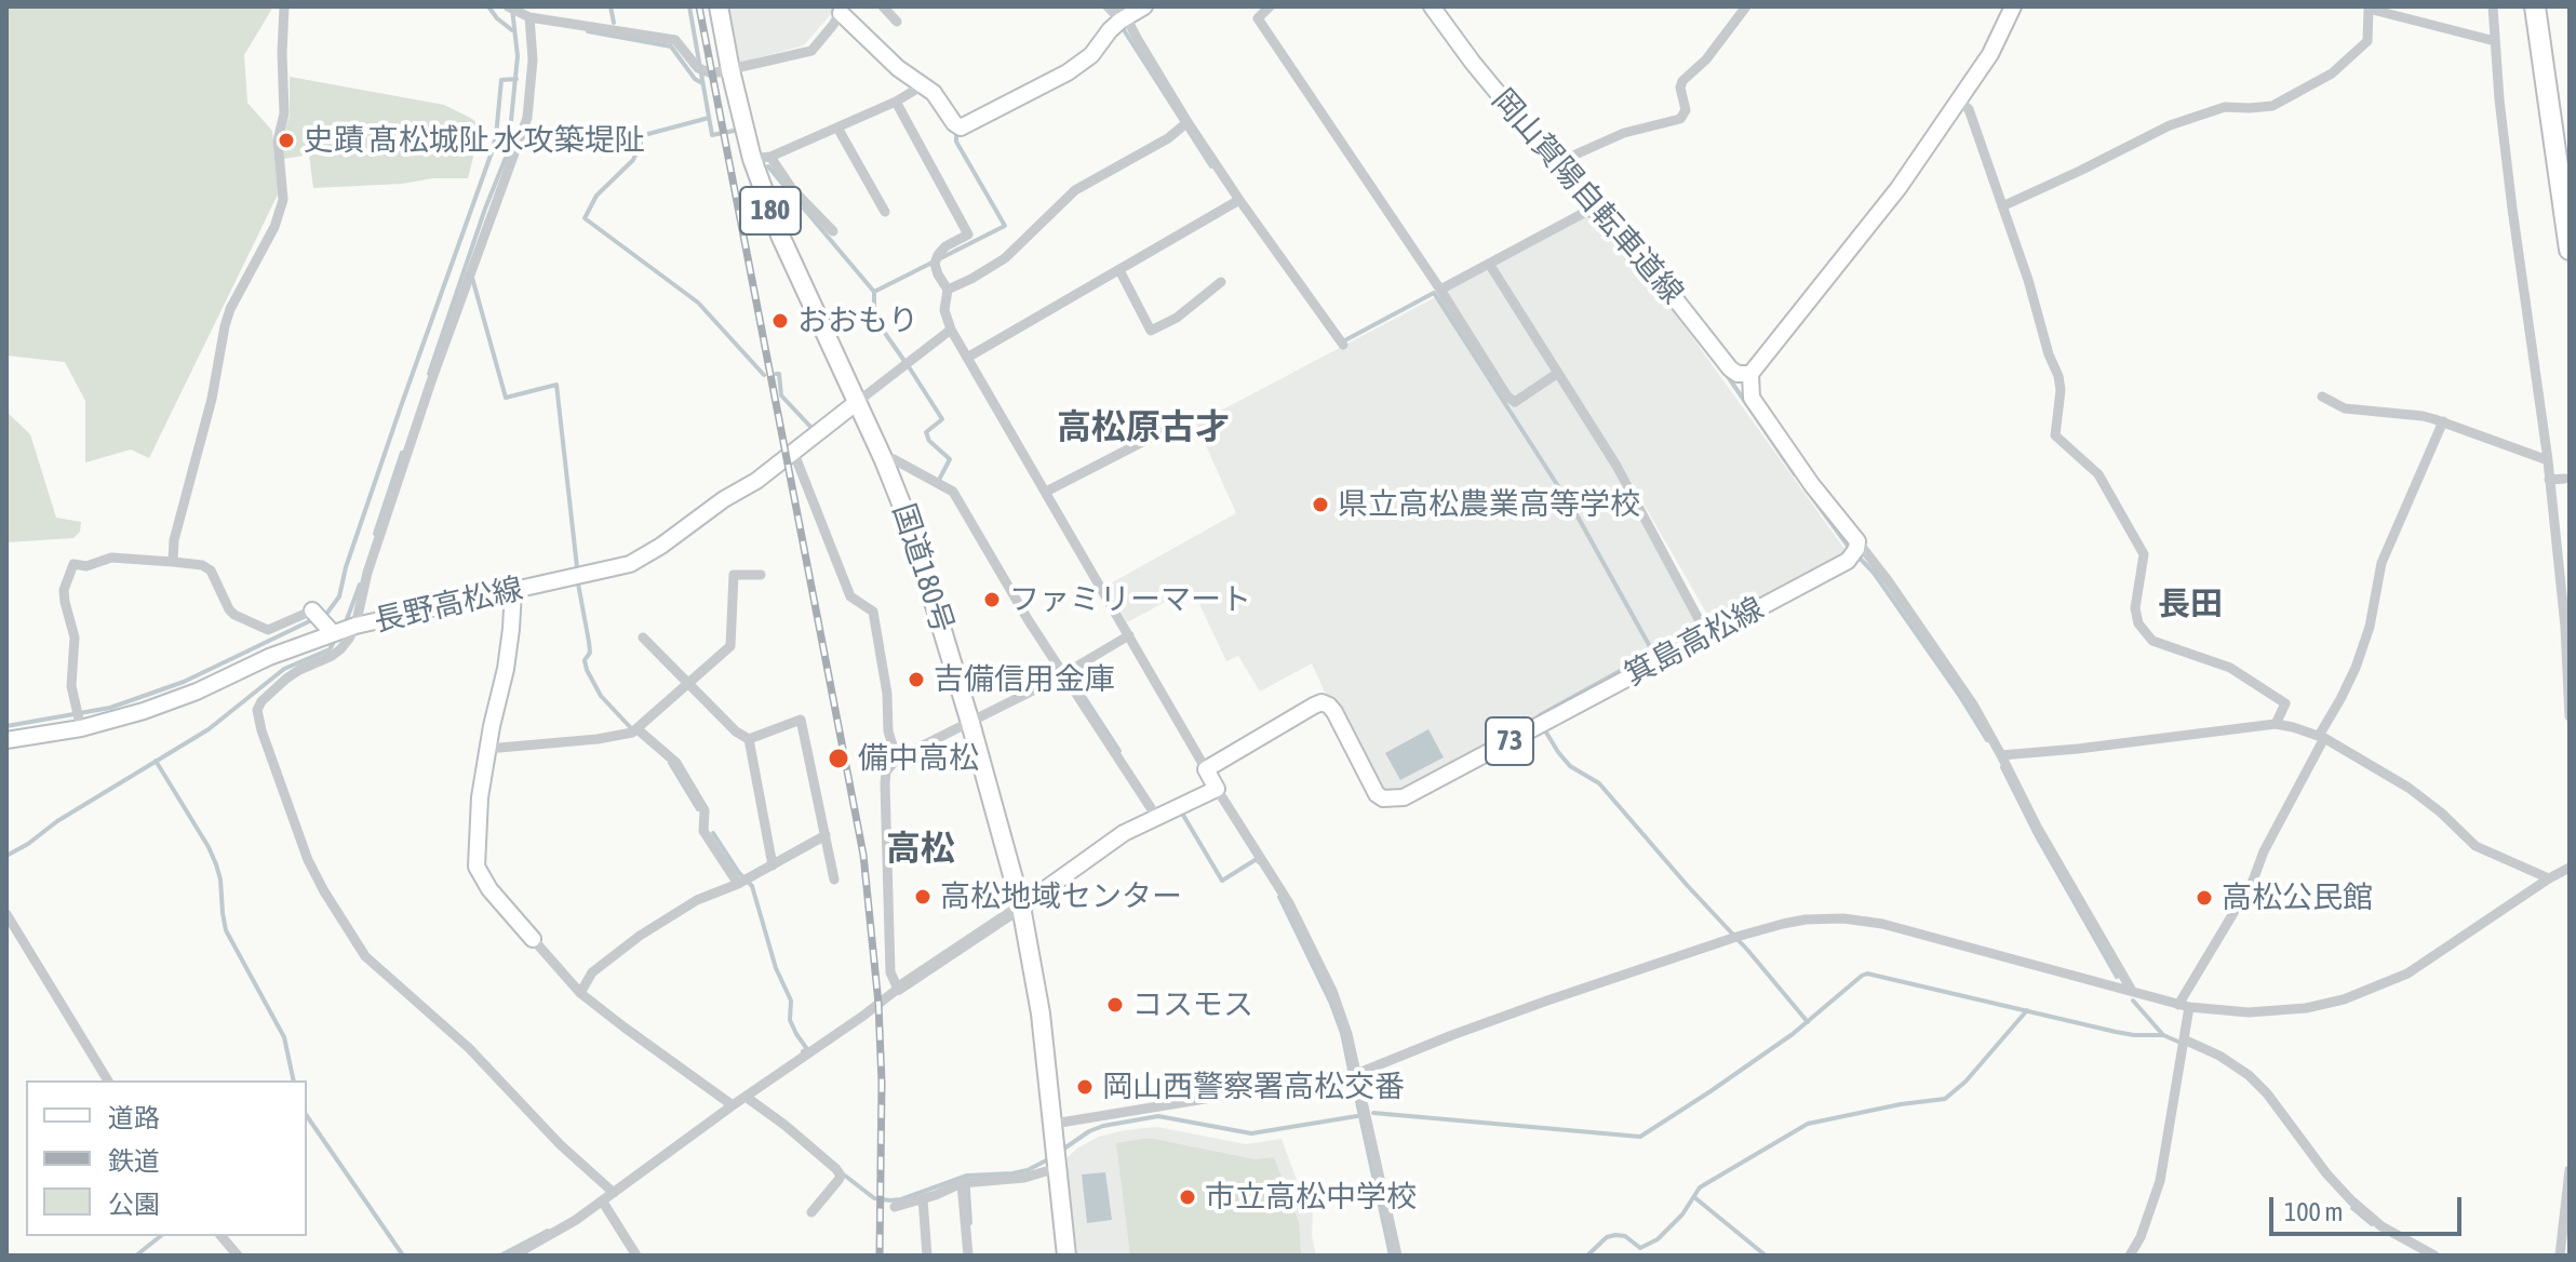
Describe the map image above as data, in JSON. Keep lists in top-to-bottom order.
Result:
{
  "streets": {
    "highway": ["180", "国道180号"],
    "main road": [
      "岡山賀陽自転車道線",
      "長野高松線",
      "箕島高松線",
      "73"
    ]
  },
  "crossings": [
    ["国道180号", "長野高松線"]
  ],
  "districts": ["高松原古才", "長田", "高松"],
  "places": [
    "史蹟 髙松城阯 水攻築堤阯",
    "おおもり",
    "県立高松農業高等学校",
    "ファミリーマート",
    "吉備信用金庫",
    "備中高松",
    "高松地域センター",
    "高松公民館",
    "コスモス",
    "岡山西警察署高松交番",
    "市立高松中学校"
  ],
  "legend": ["道路", "鉄道", "公園"],
  "scale_bar": "100 m"
}
